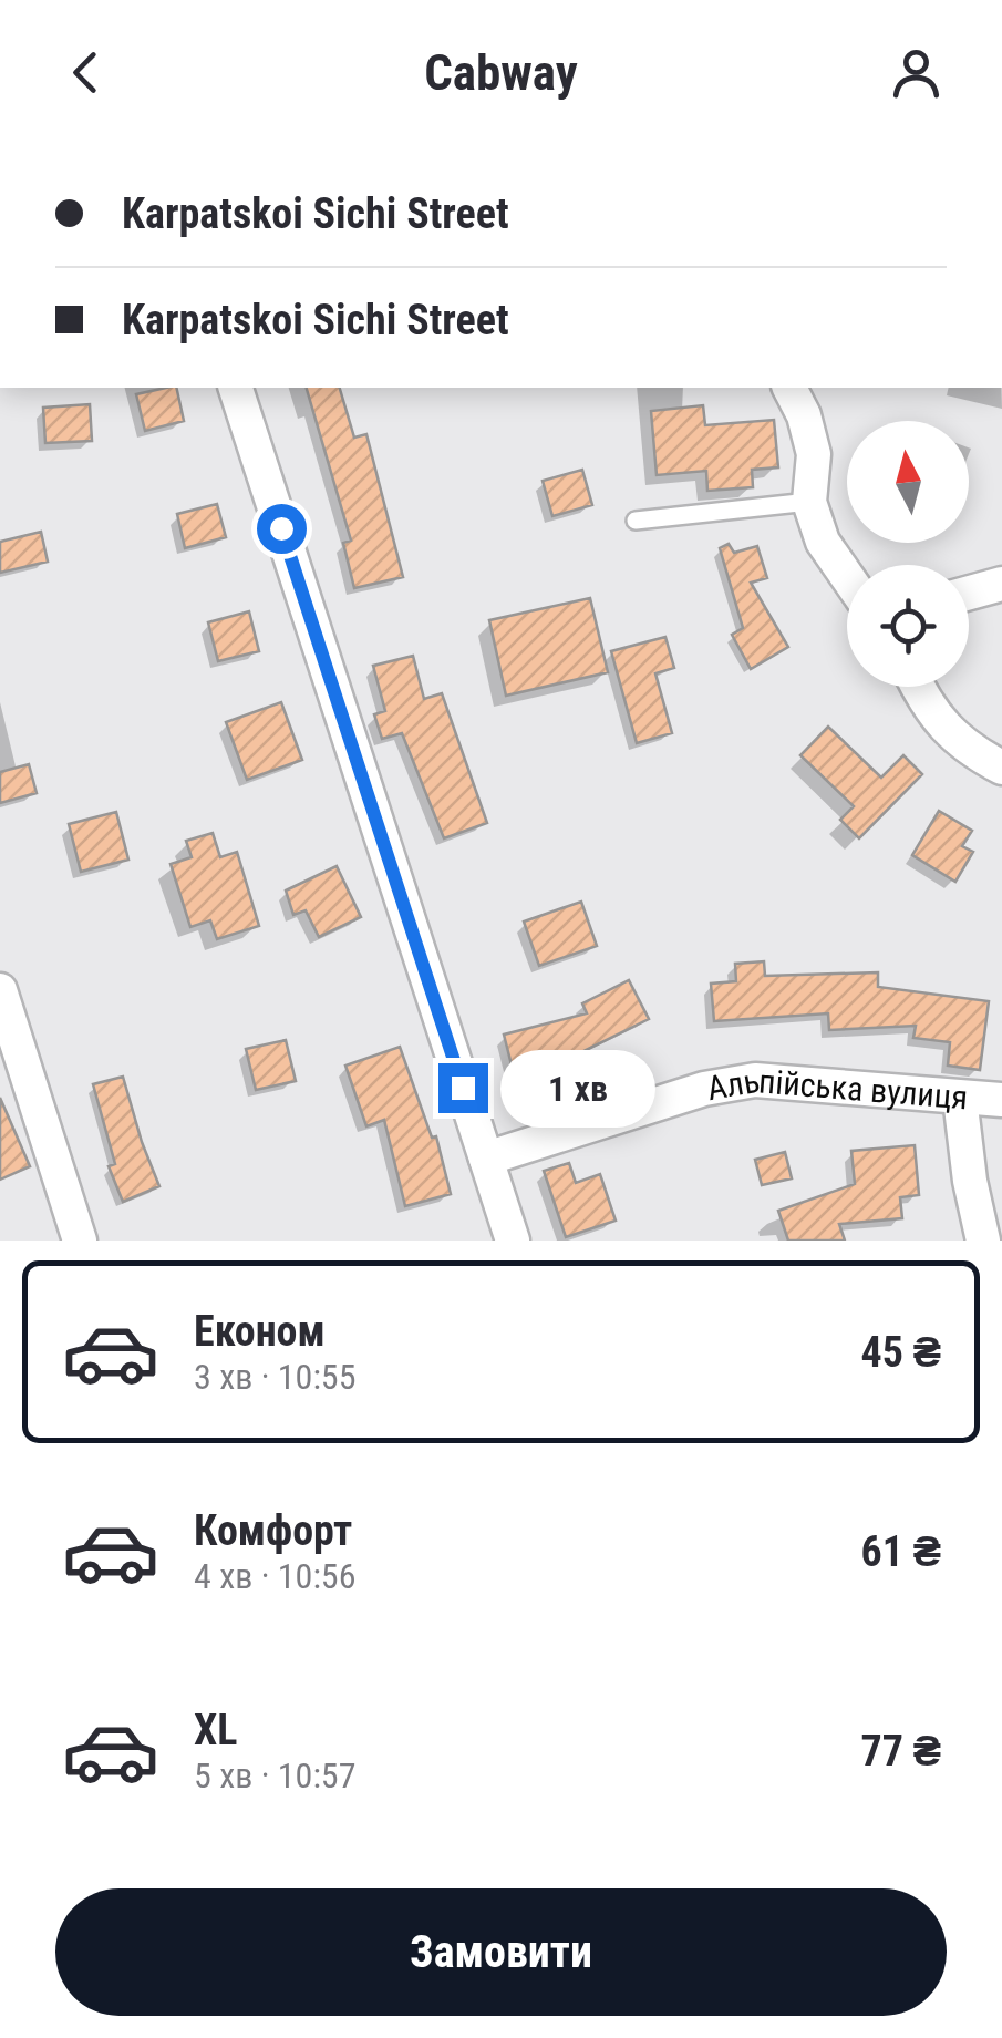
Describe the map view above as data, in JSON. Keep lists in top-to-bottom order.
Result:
{
  "streets": {
    "street": ["Альпійська вулиця"]
  },
  "north": "top",
  "page": {
    "header": "Cabway",
    "banner": ["Karpatskoi Sichi Street", "Karpatskoi Sichi Street"],
    "bubble": "1 хв",
    "list": [
      {
        "name": "Економ",
        "note": "3 хв · 10:55",
        "value": "45 ₴"
      },
      {
        "name": "Комфорт",
        "note": "4 хв · 10:56",
        "value": "61 ₴"
      },
      {
        "name": "XL",
        "note": "5 хв · 10:57",
        "value": "77 ₴"
      }
    ],
    "buttons": "Замовити"
  }
}
